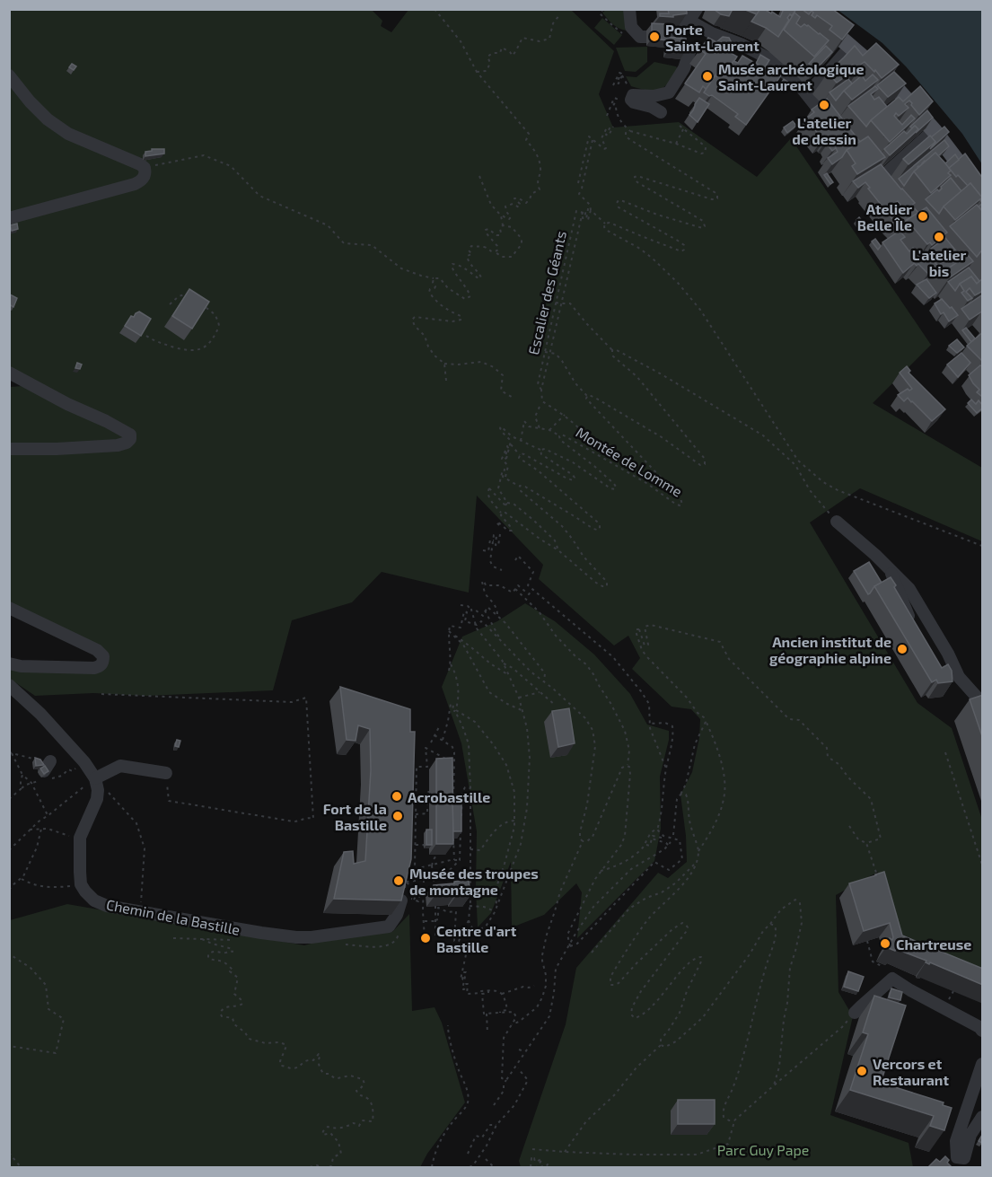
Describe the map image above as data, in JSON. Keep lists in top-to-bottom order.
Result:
{
  "streets": {
    "street": ["Chemin de la Bastille"],
    "path": ["Escalier des Géants", "Montée de Lomme"]
  },
  "parks": ["Parc Guy Pape"],
  "places": [
    "Porte Saint-Laurent",
    "Musée archéologique Saint-Laurent",
    "L'atelier de dessin",
    "Atelier Belle Île",
    "L'atelier bis",
    "Ancien institut de géographie alpine",
    "Acrobastille",
    "Fort de la Bastille",
    "Musée des troupes de montagne",
    "Centre d'art Bastille",
    "Chartreuse",
    "Vercors et Restaurant"
  ]
}
